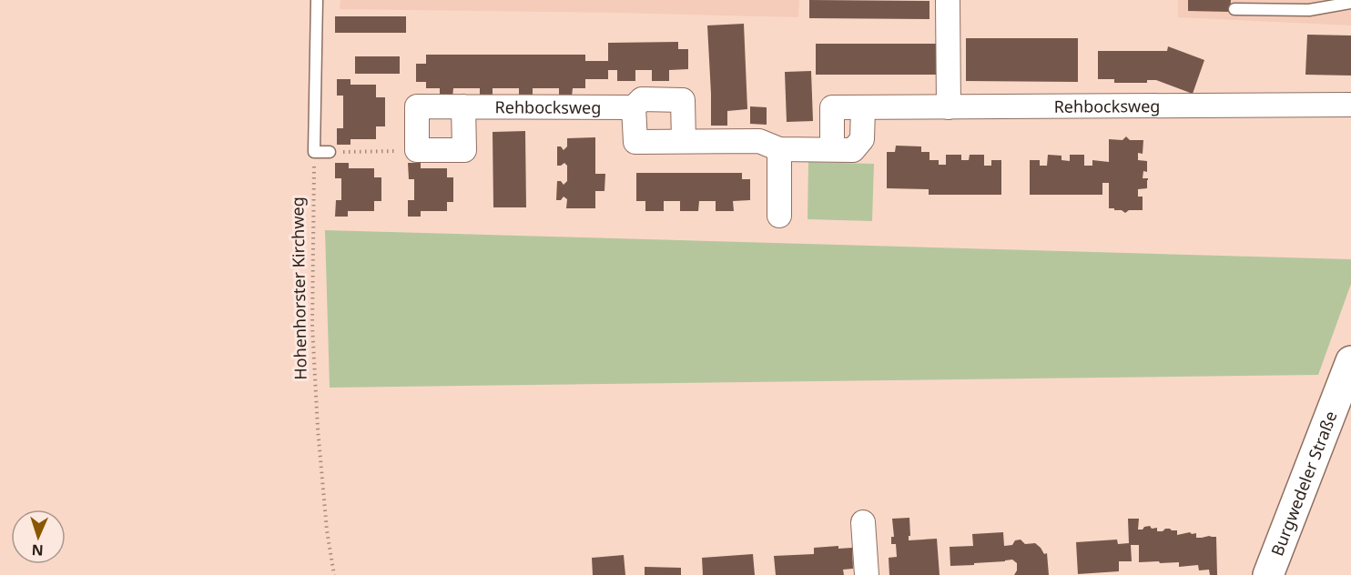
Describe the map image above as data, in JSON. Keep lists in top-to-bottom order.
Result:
{
  "streets": {
    "main road": ["Burgwedeler Straße"],
    "street": ["Rehbocksweg"],
    "path": ["Hohenhorster Kirchweg"]
  },
  "north": "bottom"
}
